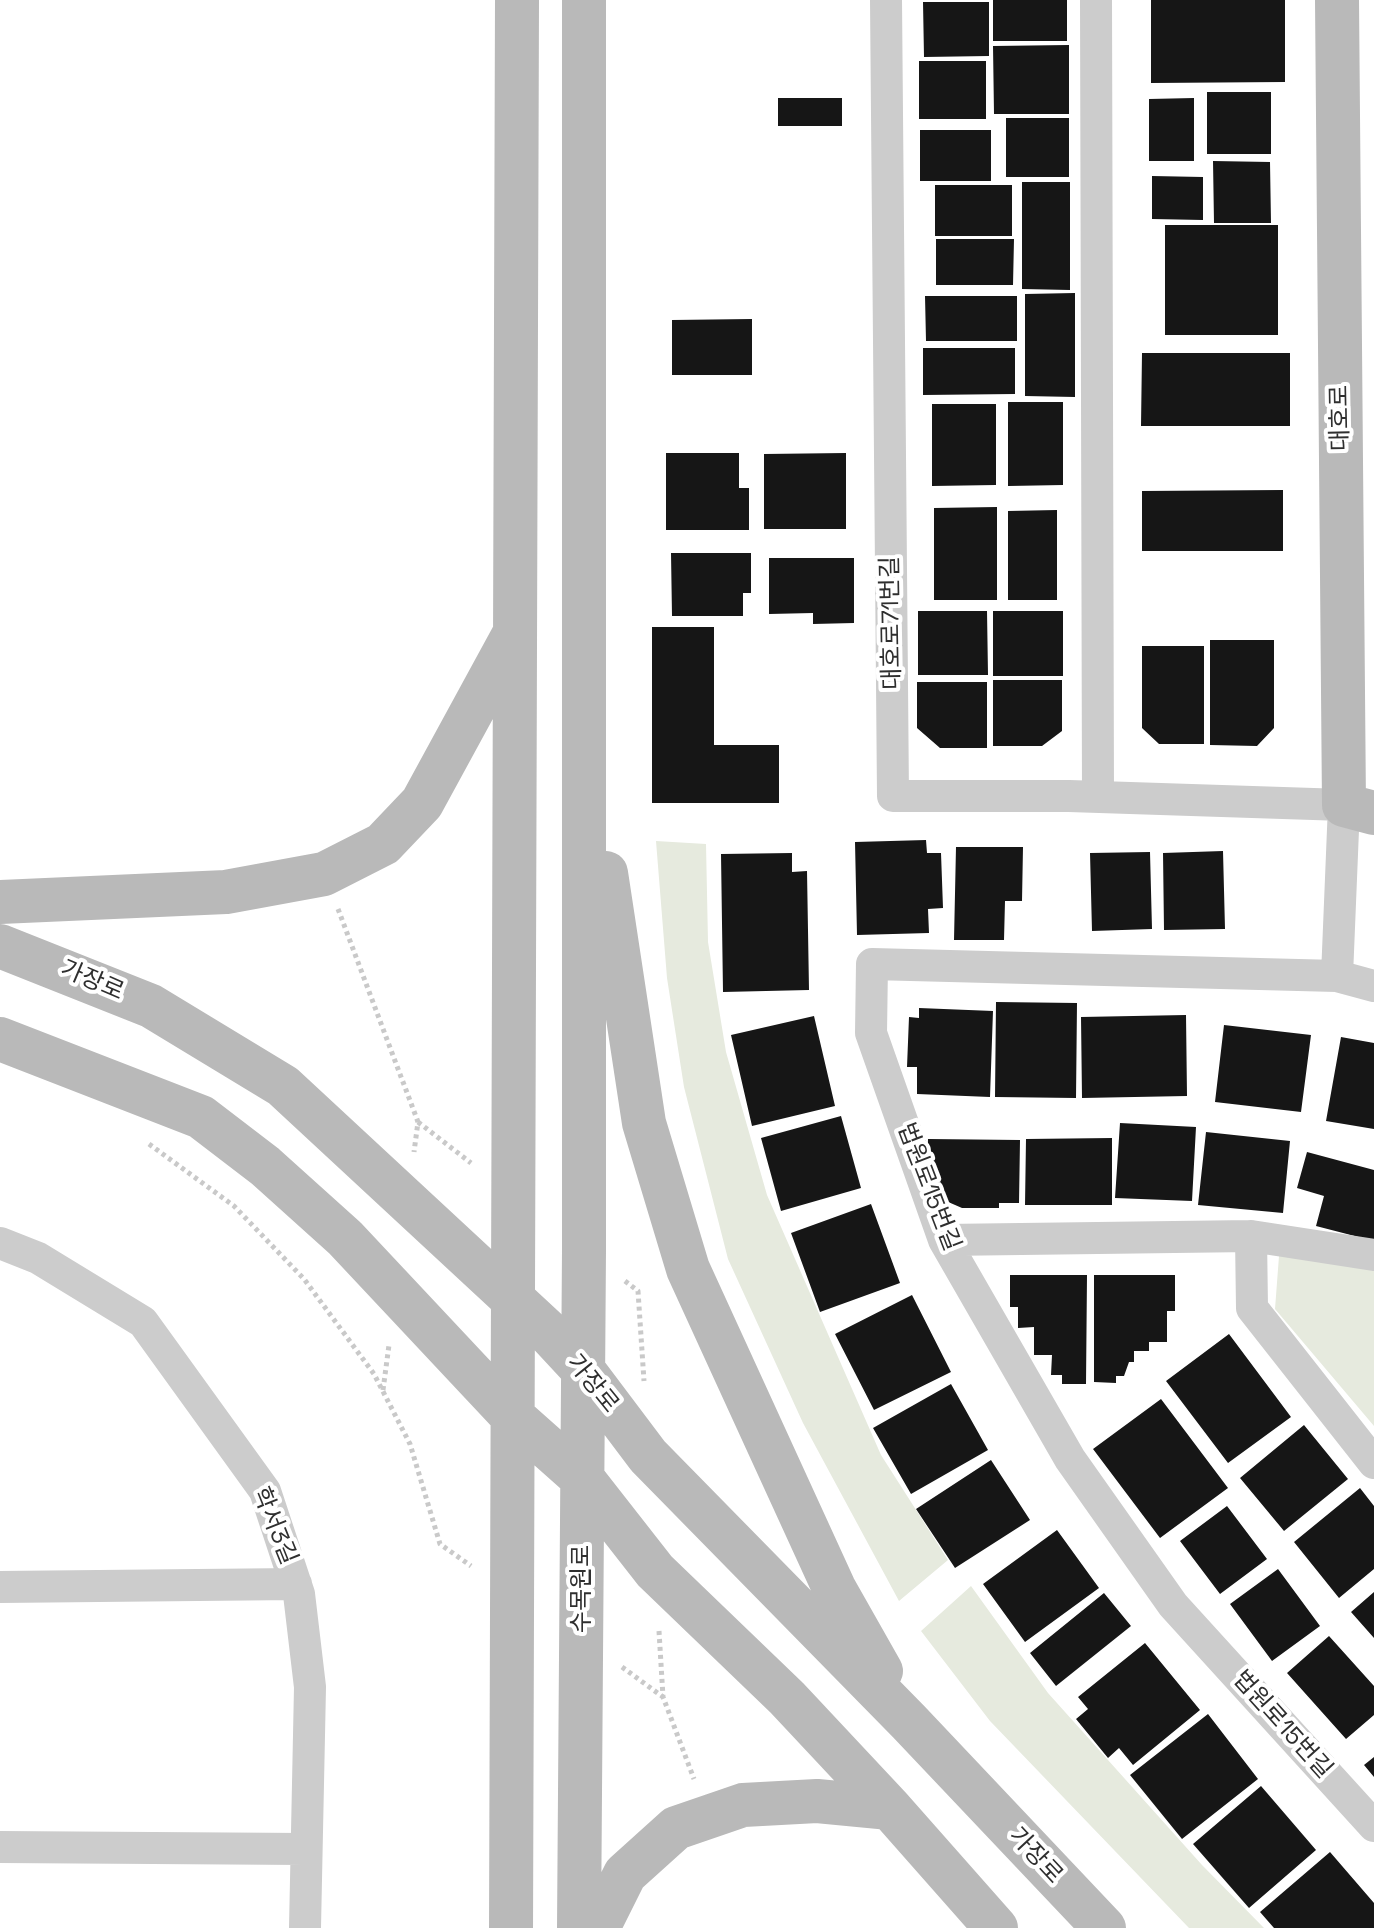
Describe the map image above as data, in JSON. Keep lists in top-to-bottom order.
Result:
{
  "streets": {
    "main road": ["대호로", "가장로", "수목원로"],
    "street": ["대호로71번길", "법원로15번길", "학서3길"]
  },
  "crossings": [
    ["대호로", "대호로71번길"],
    ["가장로", "수목원로"]
  ]
}
